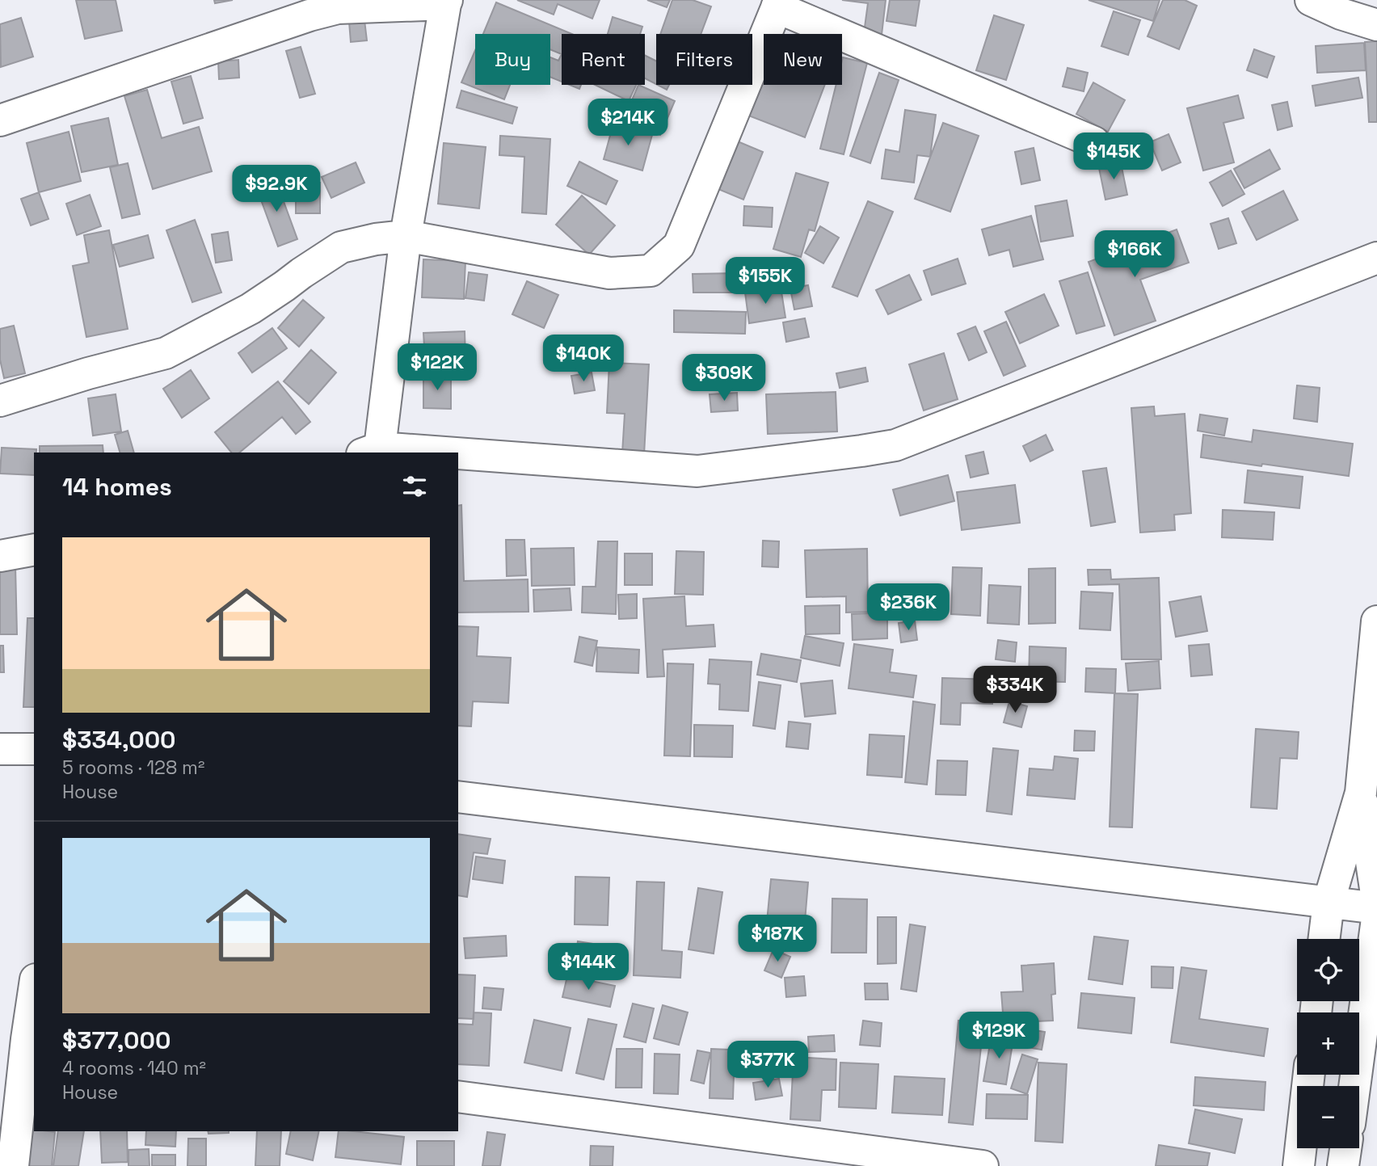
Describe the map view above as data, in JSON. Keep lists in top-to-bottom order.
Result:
{
  "page": {
    "chip": [
      "Buy",
      "Rent",
      "Filters",
      "New"
    ],
    "price": [
      "$214K",
      "$145K",
      "$92.9K",
      "$166K",
      "$155K",
      "$140K",
      "$122K",
      "$309K",
      "$236K",
      "$334K",
      "$187K",
      "$144K",
      "$129K",
      "$377K"
    ],
    "heading": "14 homes",
    "list": [
      {
        "name": "$334,000",
        "note": "5 rooms · 128 m² · House"
      },
      {
        "name": "$377,000",
        "note": "4 rooms · 140 m² · House"
      }
    ],
    "map_buttons": ["+", "−"]
  }
}
